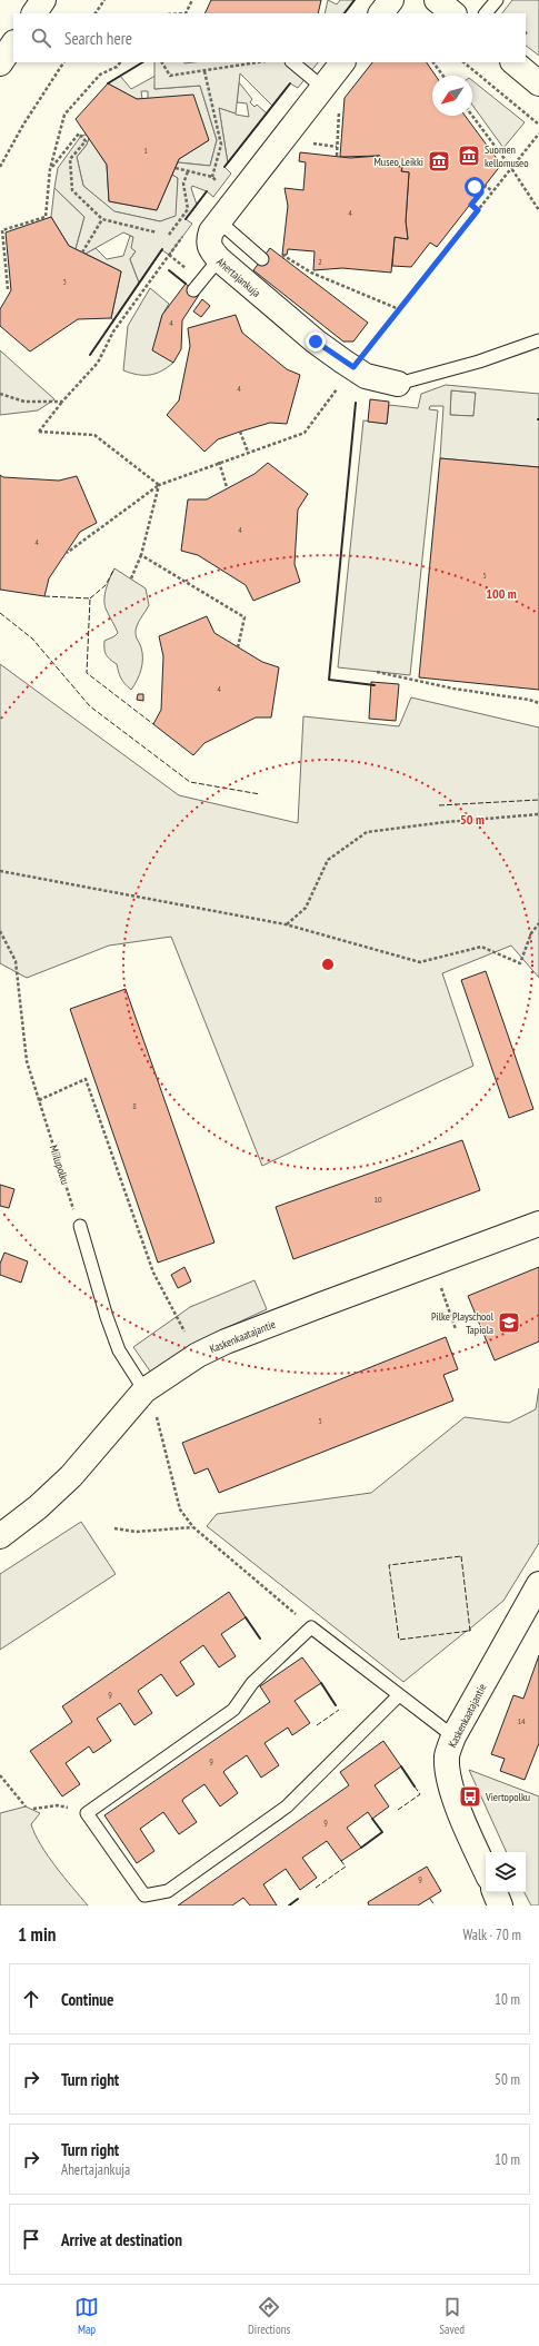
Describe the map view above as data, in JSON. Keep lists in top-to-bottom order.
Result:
{
  "streets": {
    "street": ["Ahertajankuja", "Kaskenkaatajantie"],
    "path": ["Miilupolku"]
  },
  "places": {
    "museum": ["Suomen kellomuseo", "Museo Leikki"],
    "school or university": ["Pilke Playschool Tapiola"],
    "bus stop": ["Viertopolku"]
  },
  "house_numbers": [
    "1",
    "4",
    "2",
    "3",
    "4",
    "4",
    "4",
    "4",
    "5",
    "4",
    "8",
    "10",
    "5",
    "9",
    "14",
    "9",
    "9",
    "9"
  ],
  "north": "bottom left",
  "page": {
    "search": "Search here",
    "heading": ["1 min", "Walk · 70 m"],
    "list": [
      ["Continue", "10 m"],
      ["Turn right", "50 m"],
      ["Turn right", "Ahertajankuja", "10 m"],
      "Arrive at destination"
    ],
    "nav": ["Map", "Directions", "Saved"]
  },
  "rings": ["100 m", "50 m"]
}
